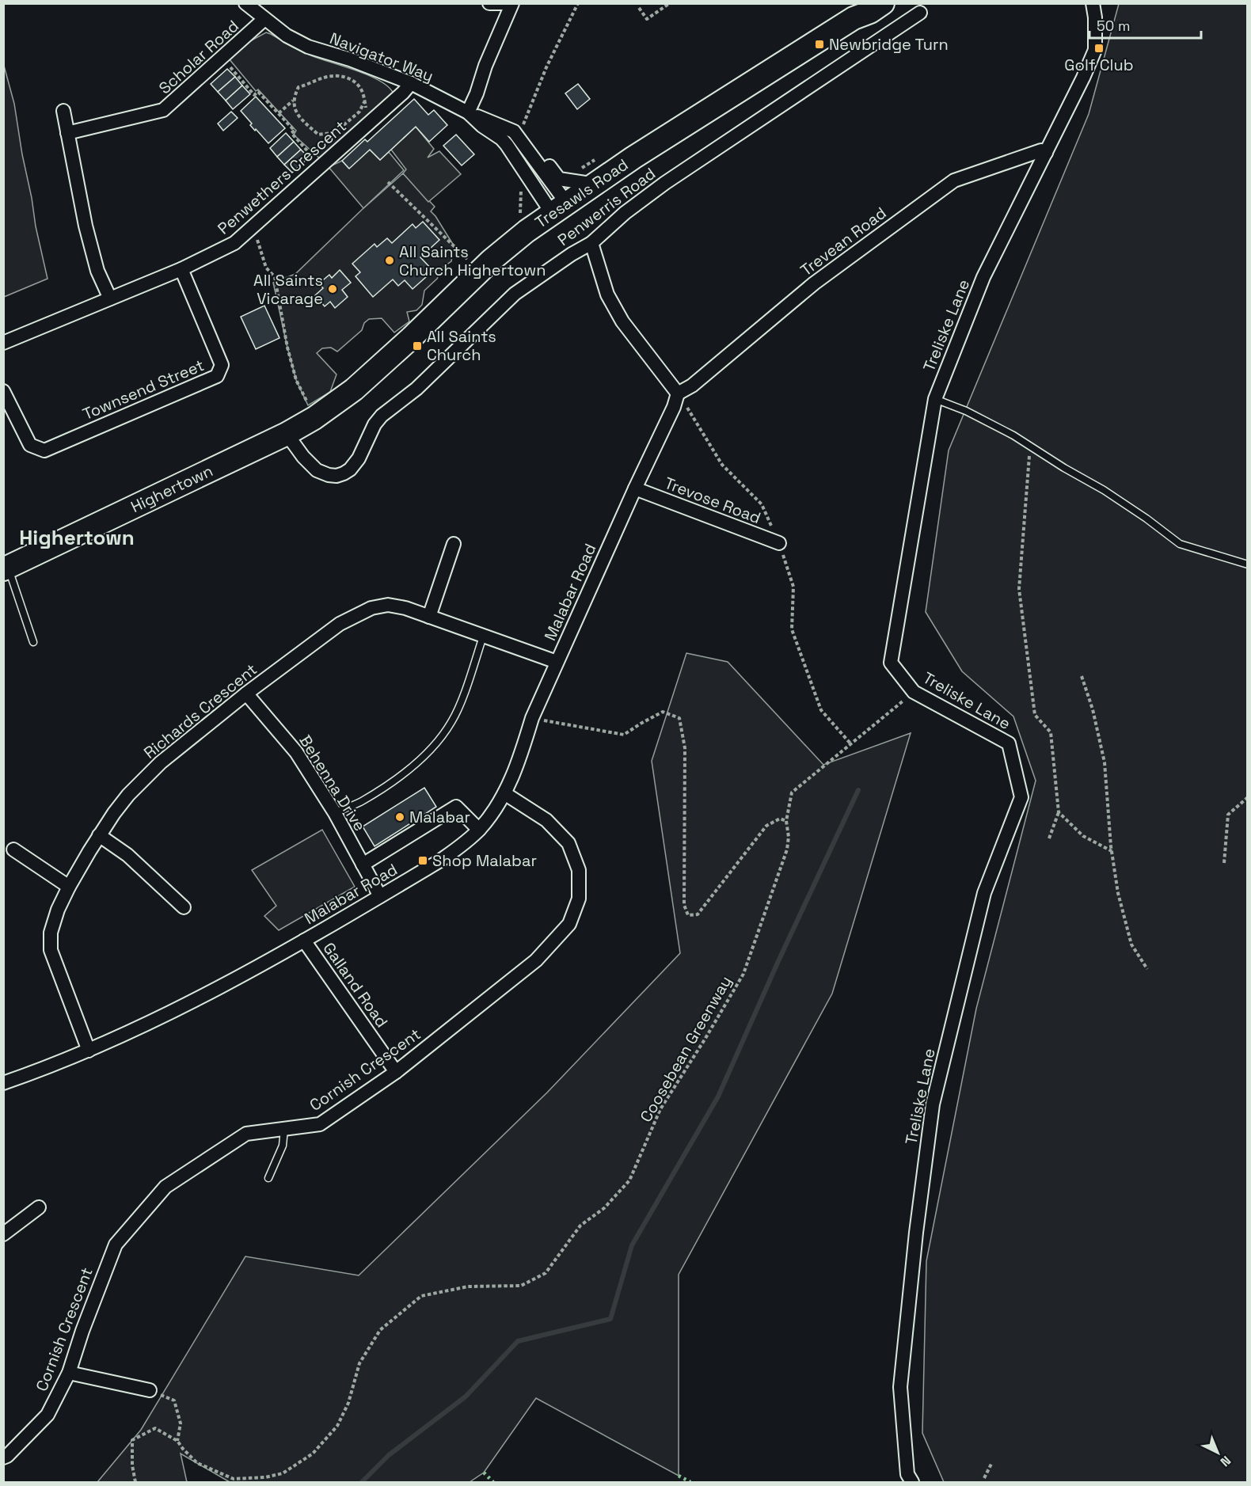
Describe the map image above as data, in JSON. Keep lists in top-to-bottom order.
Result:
{
  "streets": {
    "highway": ["Tresawls Road", "Highertown"],
    "street": [
      "Scholar Road",
      "Navigator Way",
      "Penwethers Crescent",
      "Penwerris Road",
      "Trevean Road",
      "Treliske Lane",
      "Townsend Street",
      "Trevose Road",
      "Malabar Road",
      "Richards Crescent",
      "Behenna Drive",
      "Galland Road",
      "Cornish Crescent"
    ],
    "path": ["Coosebean Greenway"]
  },
  "crossings": [
    ["Scholar Road", "Navigator Way"],
    ["Navigator Way", "Penwethers Crescent"],
    ["Navigator Way", "Tresawls Road"],
    ["Penwethers Crescent", "Townsend Street"],
    ["Tresawls Road", "Penwerris Road"],
    ["Tresawls Road", "Highertown"],
    ["Penwerris Road", "Highertown"],
    ["Trevean Road", "Treliske Lane"],
    ["Trevean Road", "Malabar Road"],
    ["Treliske Lane", "Coosebean Greenway"],
    ["Trevose Road", "Malabar Road"],
    ["Malabar Road", "Richards Crescent"],
    ["Malabar Road", "Behenna Drive"],
    ["Malabar Road", "Galland Road"],
    ["Malabar Road", "Cornish Crescent"],
    ["Richards Crescent", "Behenna Drive"],
    ["Galland Road", "Cornish Crescent"]
  ],
  "districts": ["Highertown"],
  "places": {
    "transit": [
      "Newbridge Turn",
      "Golf Club",
      "All Saints Church",
      "Shop Malabar"
    ],
    "other": ["All Saints Church Highertown", "All Saints Vicarage", "Malabar"]
  },
  "scale_bar": "50 m",
  "north": "bottom right"
}
